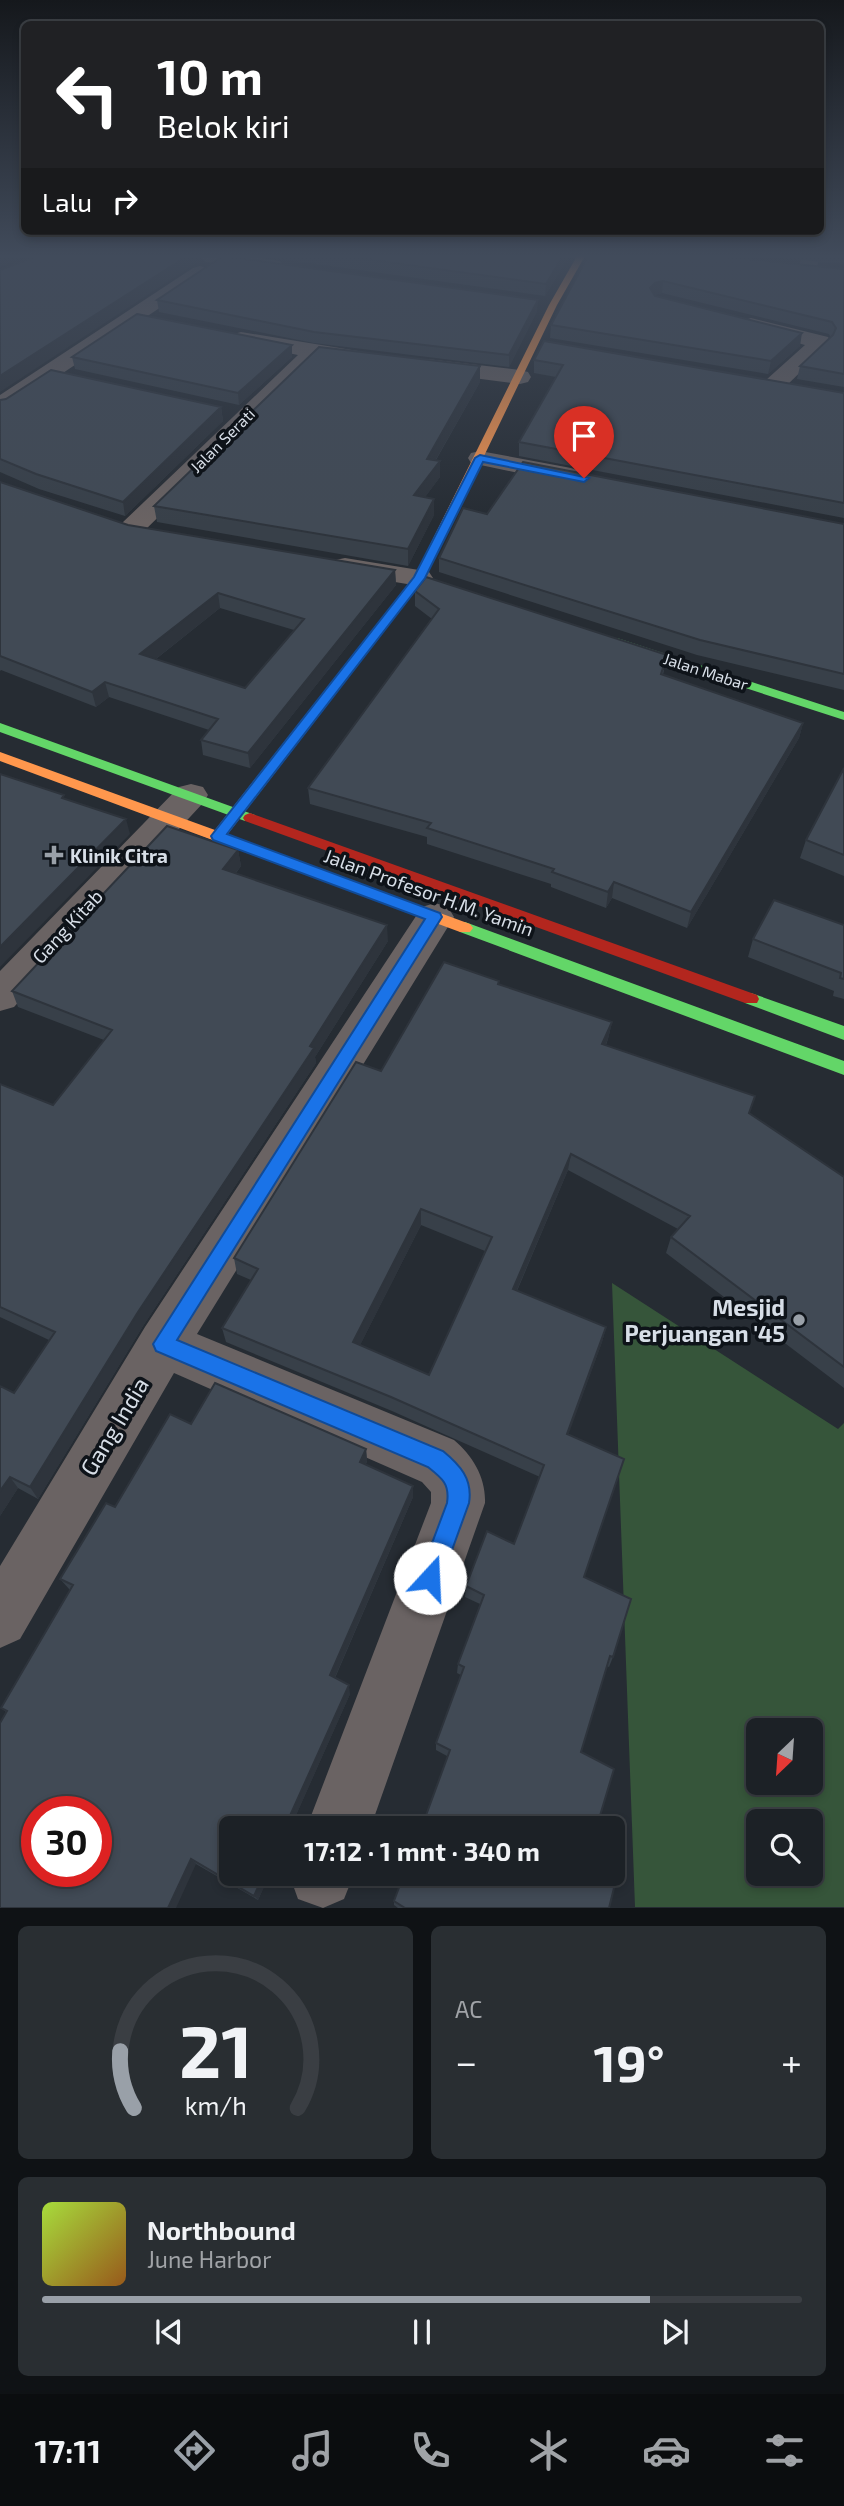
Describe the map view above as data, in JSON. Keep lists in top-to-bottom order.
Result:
{
  "streets": {
    "street": [
      "Jalan Serati",
      "Jalan Mabar",
      "Jalan Profesor H.M. Yamin",
      "Gang Kitab",
      "Gang India"
    ]
  },
  "crossings": [
    ["Jalan Profesor H.M. Yamin", "Gang Kitab"],
    ["Jalan Profesor H.M. Yamin", "Gang India"]
  ],
  "places": {
    "health": ["Klinik Citra"],
    "other": ["Mesjid Perjuangan '45"]
  },
  "north": "bottom left",
  "page": {
    "turn": ["10 m", "Belok kiri"],
    "then": "Lalu",
    "limit": "30",
    "trip": "17:12 · 1 mnt · 340 m",
    "tile": "AC",
    "heat": ["−", "19°", "+"],
    "song": ["Northbound", "June Harbor"],
    "tabs": "17:11",
    "gauge": ["21", "km/h"]
  }
}
